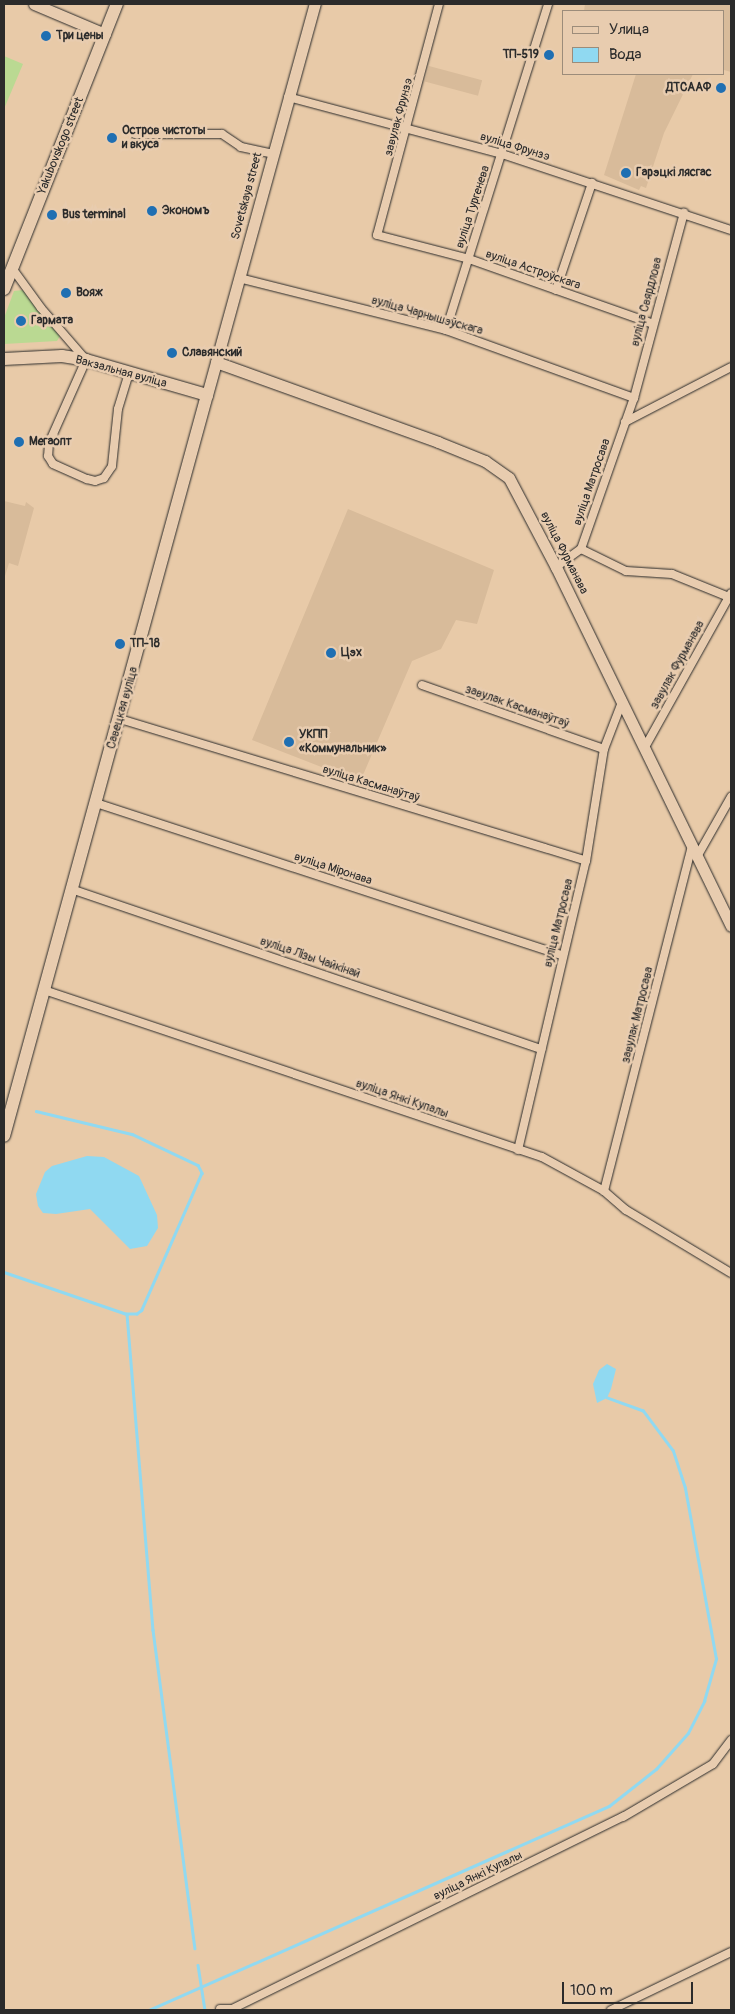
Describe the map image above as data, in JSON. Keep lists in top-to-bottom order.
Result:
{
  "streets": {
    "main road": [
      "Yakubovskogo street",
      "Sovetskaya street",
      "Вакзальная вуліца",
      "вуліца Фурманава",
      "Савецкая вуліца"
    ],
    "street": [
      "завулак Фрунзэ",
      "вуліца Фрунзэ",
      "вуліца Тургенева",
      "вуліца Астроўскага",
      "вуліца Свярдлова",
      "вуліца Чарнышэўскага",
      "вуліца Матросава",
      "завулак Фурманава",
      "завулак Касманаўтаў",
      "вуліца Касманаўтаў",
      "вуліца Міронава",
      "вуліца Лізы Чайкінай",
      "завулак Матросава",
      "вуліца Янкі Купалы"
    ]
  },
  "crossings": [
    ["завулак Фрунзэ", "вуліца Фрунзэ"],
    ["завулак Фрунзэ", "вуліца Астроўскага"],
    ["вуліца Фрунзэ", "Sovetskaya street"],
    ["вуліца Фрунзэ", "вуліца Тургенева"],
    ["вуліца Фрунзэ", "вуліца Свярдлова"],
    ["Sovetskaya street", "вуліца Чарнышэўскага"],
    ["Sovetskaya street", "Вакзальная вуліца"],
    ["Sovetskaya street", "вуліца Фурманава"],
    ["Sovetskaya street", "Савецкая вуліца"],
    ["вуліца Тургенева", "вуліца Астроўскага"],
    ["вуліца Тургенева", "вуліца Чарнышэўскага"],
    ["вуліца Астроўскага", "вуліца Свярдлова"],
    ["вуліца Свярдлова", "вуліца Чарнышэўскага"],
    ["вуліца Свярдлова", "вуліца Матросава"],
    ["вуліца Чарнышэўскага", "вуліца Матросава"],
    ["Вакзальная вуліца", "Савецкая вуліца"],
    ["вуліца Матросава", "вуліца Фурманава"],
    ["вуліца Матросава", "завулак Касманаўтаў"],
    ["вуліца Матросава", "вуліца Касманаўтаў"],
    ["вуліца Матросава", "вуліца Міронава"],
    ["вуліца Матросава", "вуліца Лізы Чайкінай"],
    ["вуліца Матросава", "вуліца Янкі Купалы"],
    ["вуліца Фурманава", "завулак Фурманава"],
    ["вуліца Фурманава", "завулак Матросава"],
    ["Савецкая вуліца", "вуліца Касманаўтаў"],
    ["Савецкая вуліца", "вуліца Міронава"],
    ["Савецкая вуліца", "вуліца Лізы Чайкінай"],
    ["Савецкая вуліца", "вуліца Янкі Купалы"],
    ["завулак Матросава", "вуліца Янкі Купалы"]
  ],
  "places": [
    "Три цены",
    "ТП-519",
    "ДТСААФ",
    "Остров чистоты и вкуса",
    "Гарэцкі лясгас",
    "Экономъ",
    "Bus terminal",
    "Вояж",
    "Гармата",
    "Славянский",
    "Мегаопт",
    "ТП-18",
    "Цэх",
    "УКПП «Коммунальник»"
  ],
  "legend": ["Улица", "Вода"],
  "scale_bar": "100 m"
}
